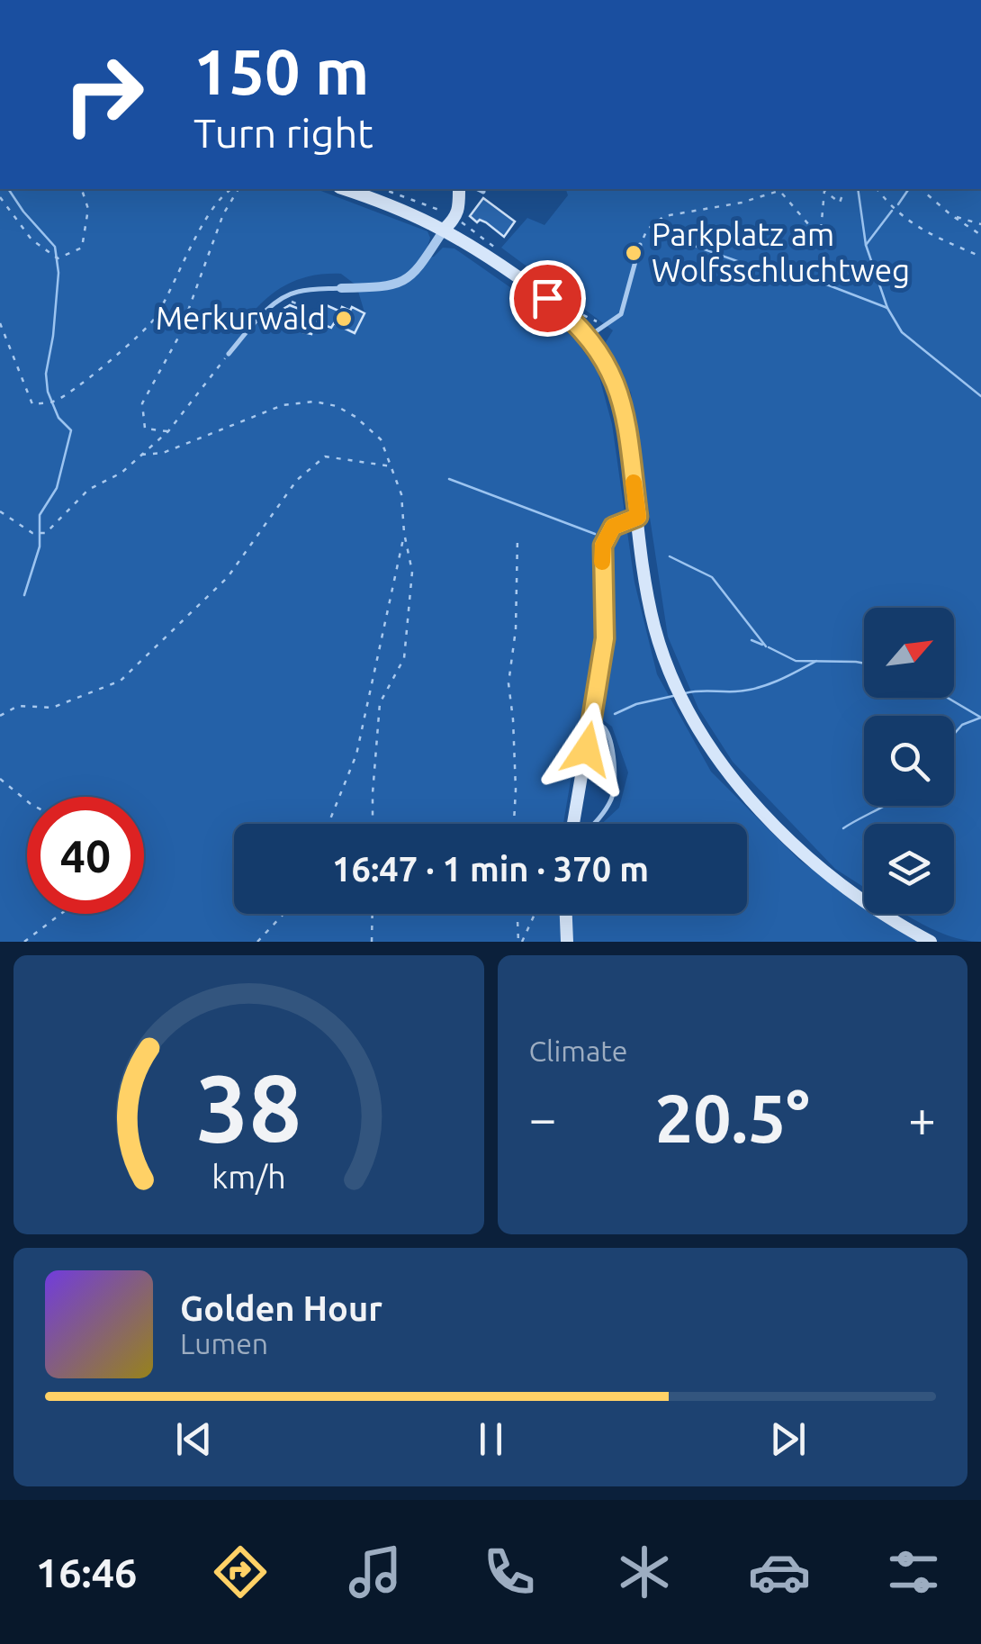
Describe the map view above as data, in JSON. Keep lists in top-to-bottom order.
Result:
{
  "places": ["Parkplatz am Wolfsschluchtweg", "Merkurwald"],
  "north": "top right",
  "page": {
    "turn": ["150 m", "Turn right"],
    "limit": "40",
    "trip": "16:47 · 1 min · 370 m",
    "tile": "Climate",
    "heat": ["−", "20.5°", "+"],
    "song": ["Golden Hour", "Lumen"],
    "tabs": "16:46",
    "gauge": ["38", "km/h"]
  }
}
